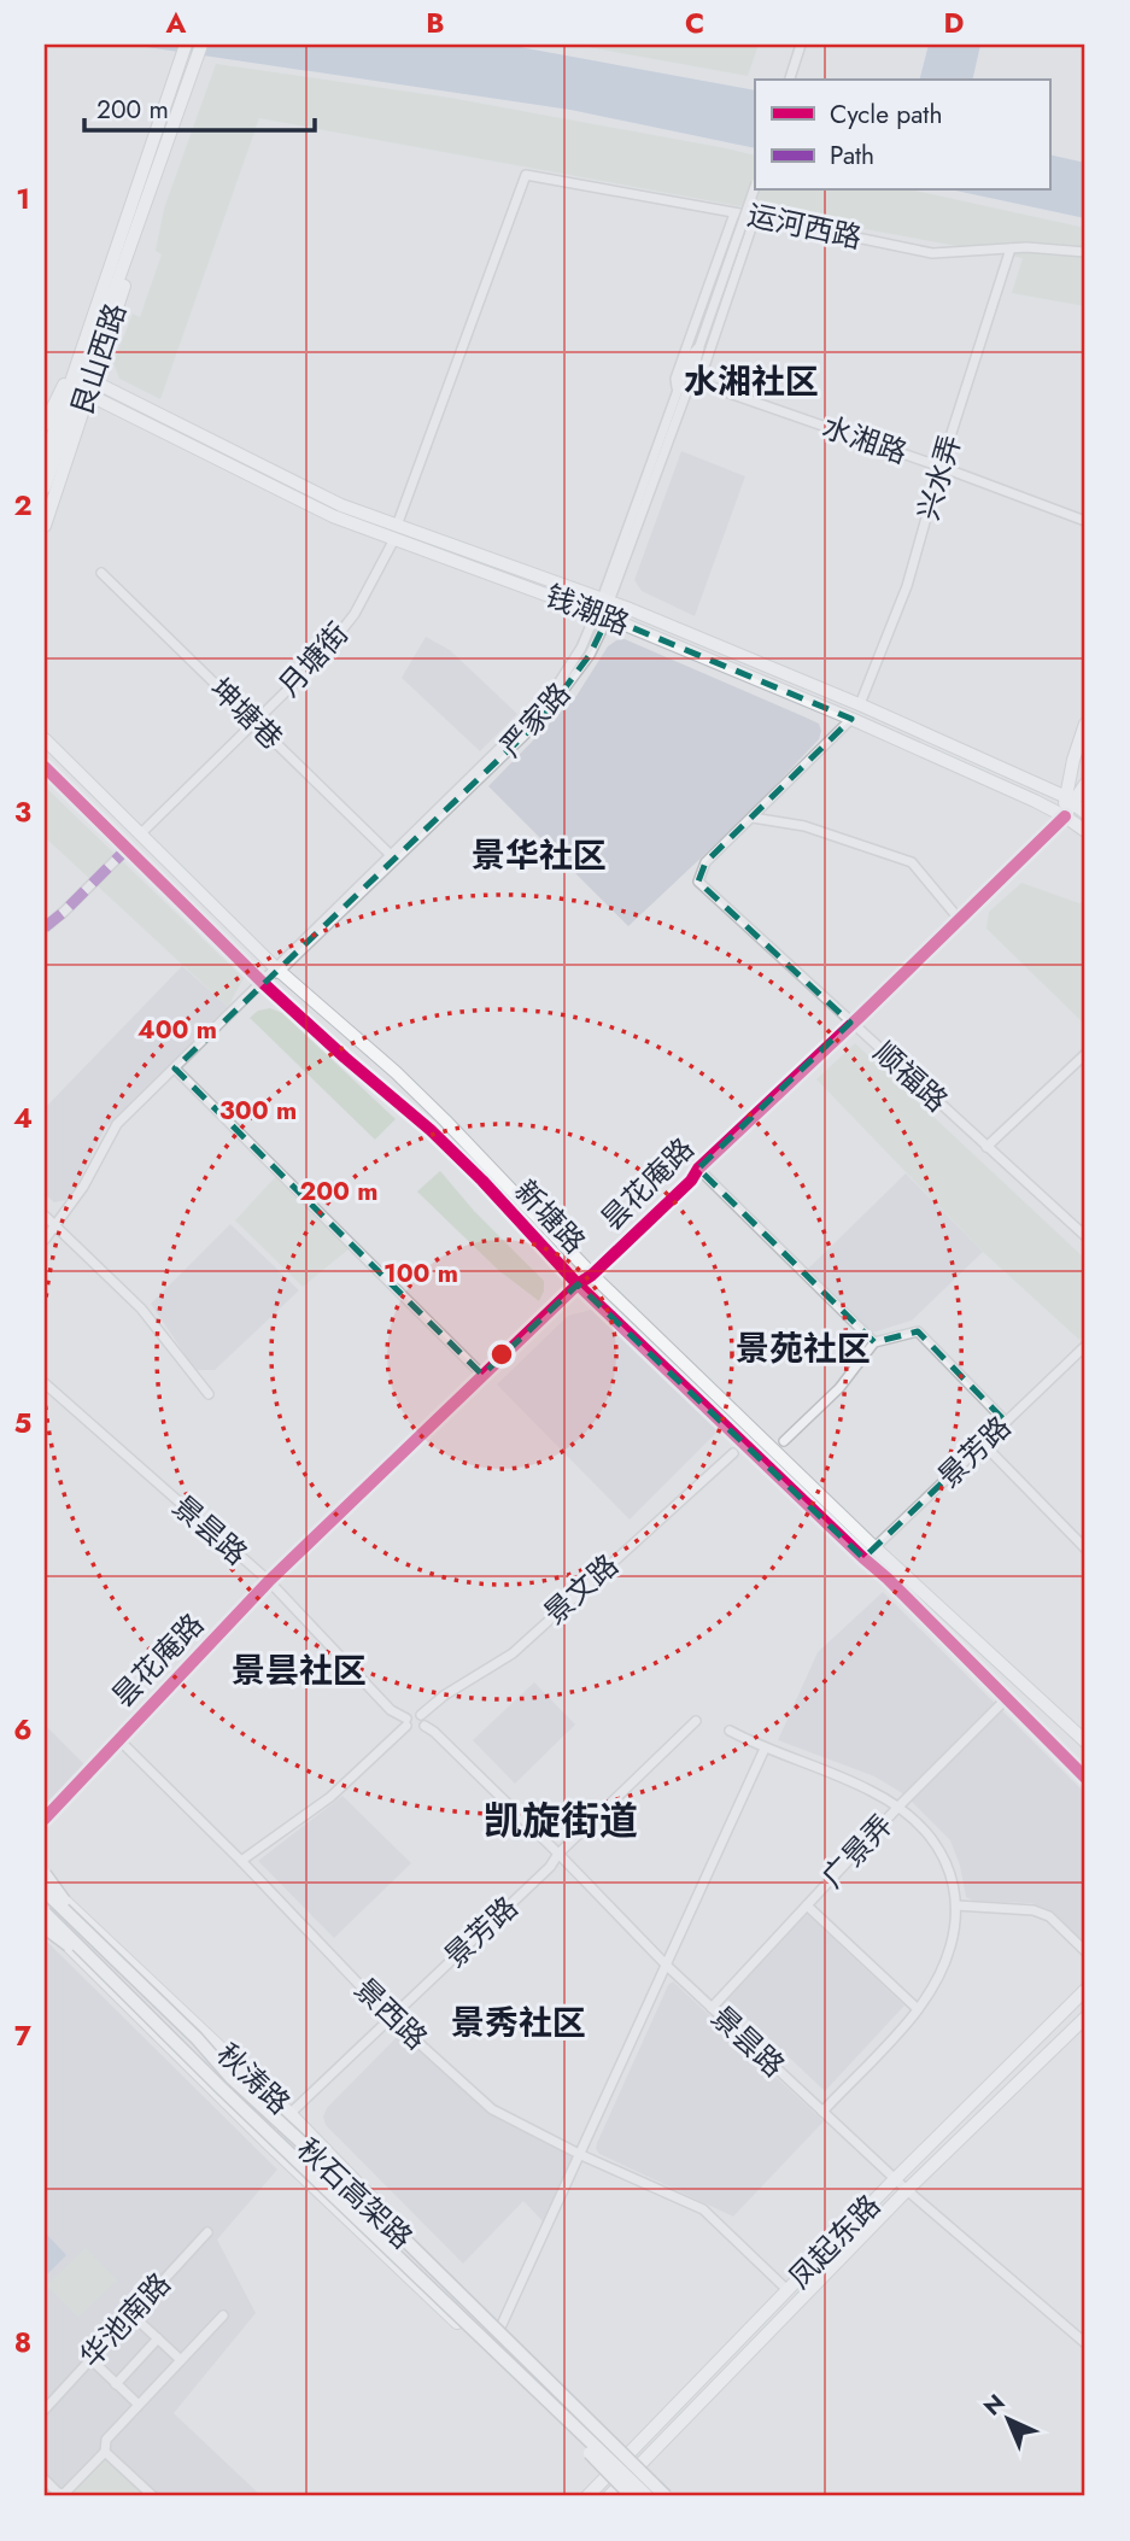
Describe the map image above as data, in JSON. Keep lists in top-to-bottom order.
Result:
{
  "streets": {
    "highway": ["秋石高架路"],
    "main road": [
      "艮山西路",
      "钱潮路",
      "昙花庵路",
      "新塘路",
      "秋涛路",
      "凤起东路"
    ],
    "street": [
      "运河西路",
      "水湘路",
      "兴水弄",
      "月塘街",
      "坤塘巷",
      "严家路",
      "顺福路",
      "景芳路",
      "景昙路",
      "景文路",
      "广景弄",
      "景西路",
      "华池南路"
    ]
  },
  "crossings": [
    ["运河西路", "兴水弄"],
    ["运河西路", "钱潮路"],
    ["运河西路", "严家路"],
    ["艮山西路", "钱潮路"],
    ["水湘路", "兴水弄"],
    ["水湘路", "严家路"],
    ["兴水弄", "钱潮路"],
    ["钱潮路", "月塘街"],
    ["钱潮路", "严家路"],
    ["钱潮路", "昙花庵路"],
    ["月塘街", "坤塘巷"],
    ["月塘街", "新塘路"],
    ["坤塘巷", "严家路"],
    ["严家路", "新塘路"],
    ["顺福路", "昙花庵路"],
    ["昙花庵路", "新塘路"],
    ["昙花庵路", "景昙路"],
    ["昙花庵路", "景西路"],
    ["新塘路", "景芳路"],
    ["新塘路", "广景弄"],
    ["景芳路", "景昙路"],
    ["景芳路", "景西路"],
    ["景芳路", "秋涛路"],
    ["景昙路", "广景弄"],
    ["景昙路", "凤起东路"],
    ["景西路", "凤起东路"],
    ["秋涛路", "秋石高架路"],
    ["秋涛路", "凤起东路"]
  ],
  "districts": [
    "水湘社区",
    "景华社区",
    "景苑社区",
    "景昙社区",
    "凯旋街道",
    "景秀社区"
  ],
  "legend": ["Cycle path", "Path"],
  "scale_bar": "200 m",
  "north": "top left",
  "grid": {
    "columns": [
      "A",
      "B",
      "C",
      "D"
    ],
    "rows": [
      "1",
      "2",
      "3",
      "4",
      "5",
      "6",
      "7",
      "8"
    ]
  },
  "rings": [
    "400 m",
    "300 m",
    "200 m",
    "100 m"
  ]
}
